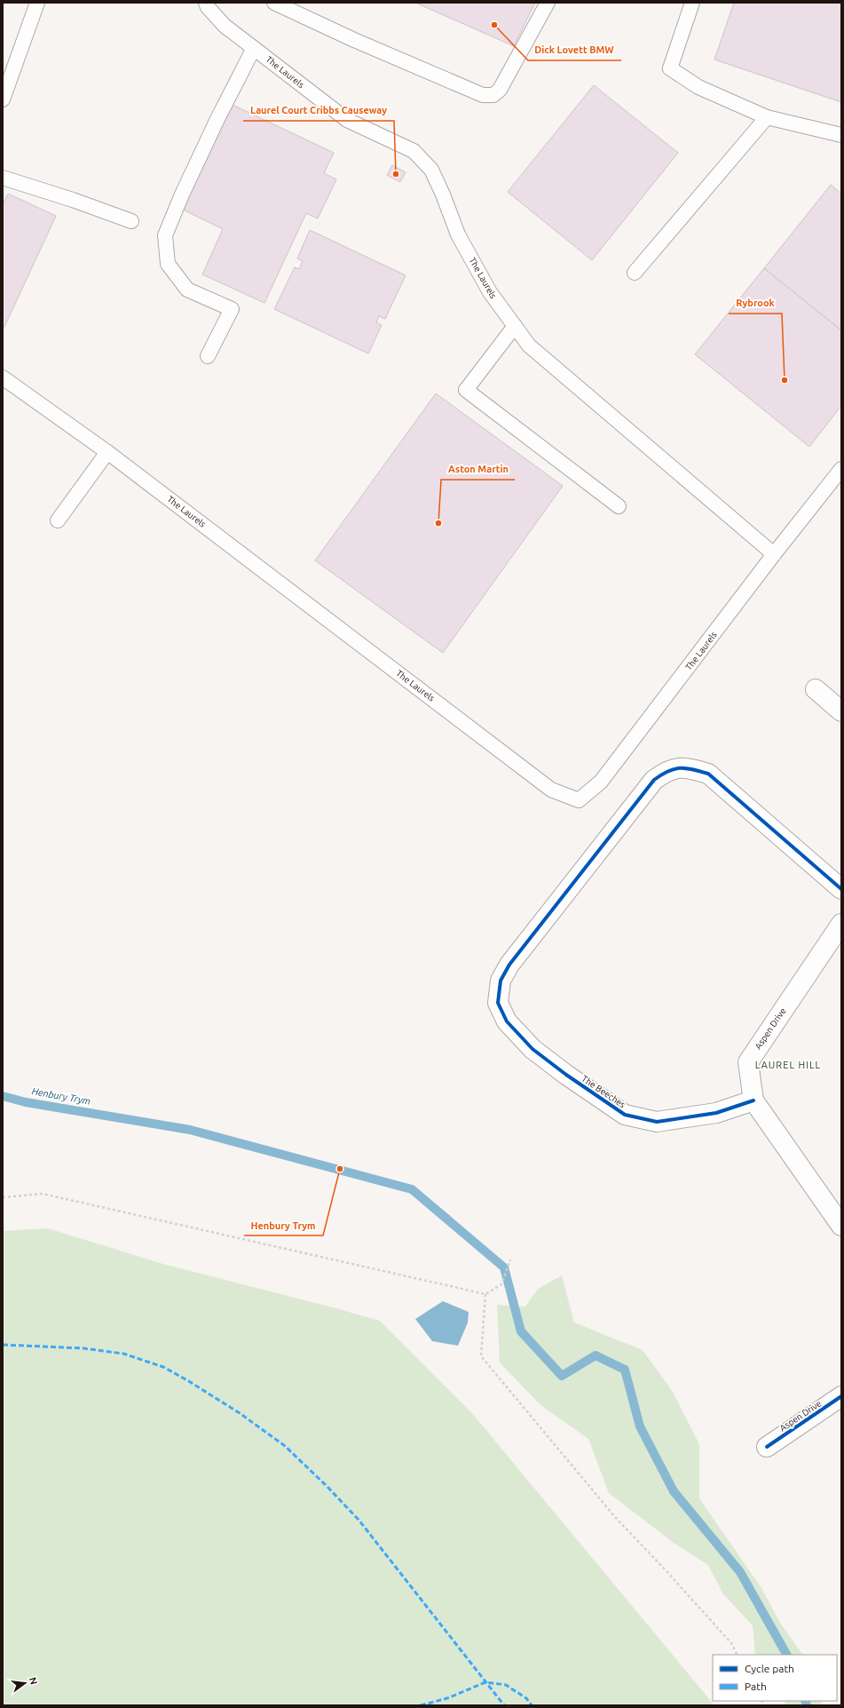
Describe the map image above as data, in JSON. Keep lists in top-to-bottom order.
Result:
{
  "streets": {
    "street": ["Aspen Drive", "The Beeches"],
    "lane": ["The Laurels"]
  },
  "crossings": [
    ["Aspen Drive", "The Beeches"]
  ],
  "districts": ["LAUREL HILL"],
  "water": ["Henbury Trym"],
  "places": [
    "Dick Lovett BMW",
    "Laurel Court Cribbs Causeway",
    "Rybrook",
    "Aston Martin",
    "Henbury Trym"
  ],
  "legend": ["Cycle path", "Path"],
  "north": "right"
}
